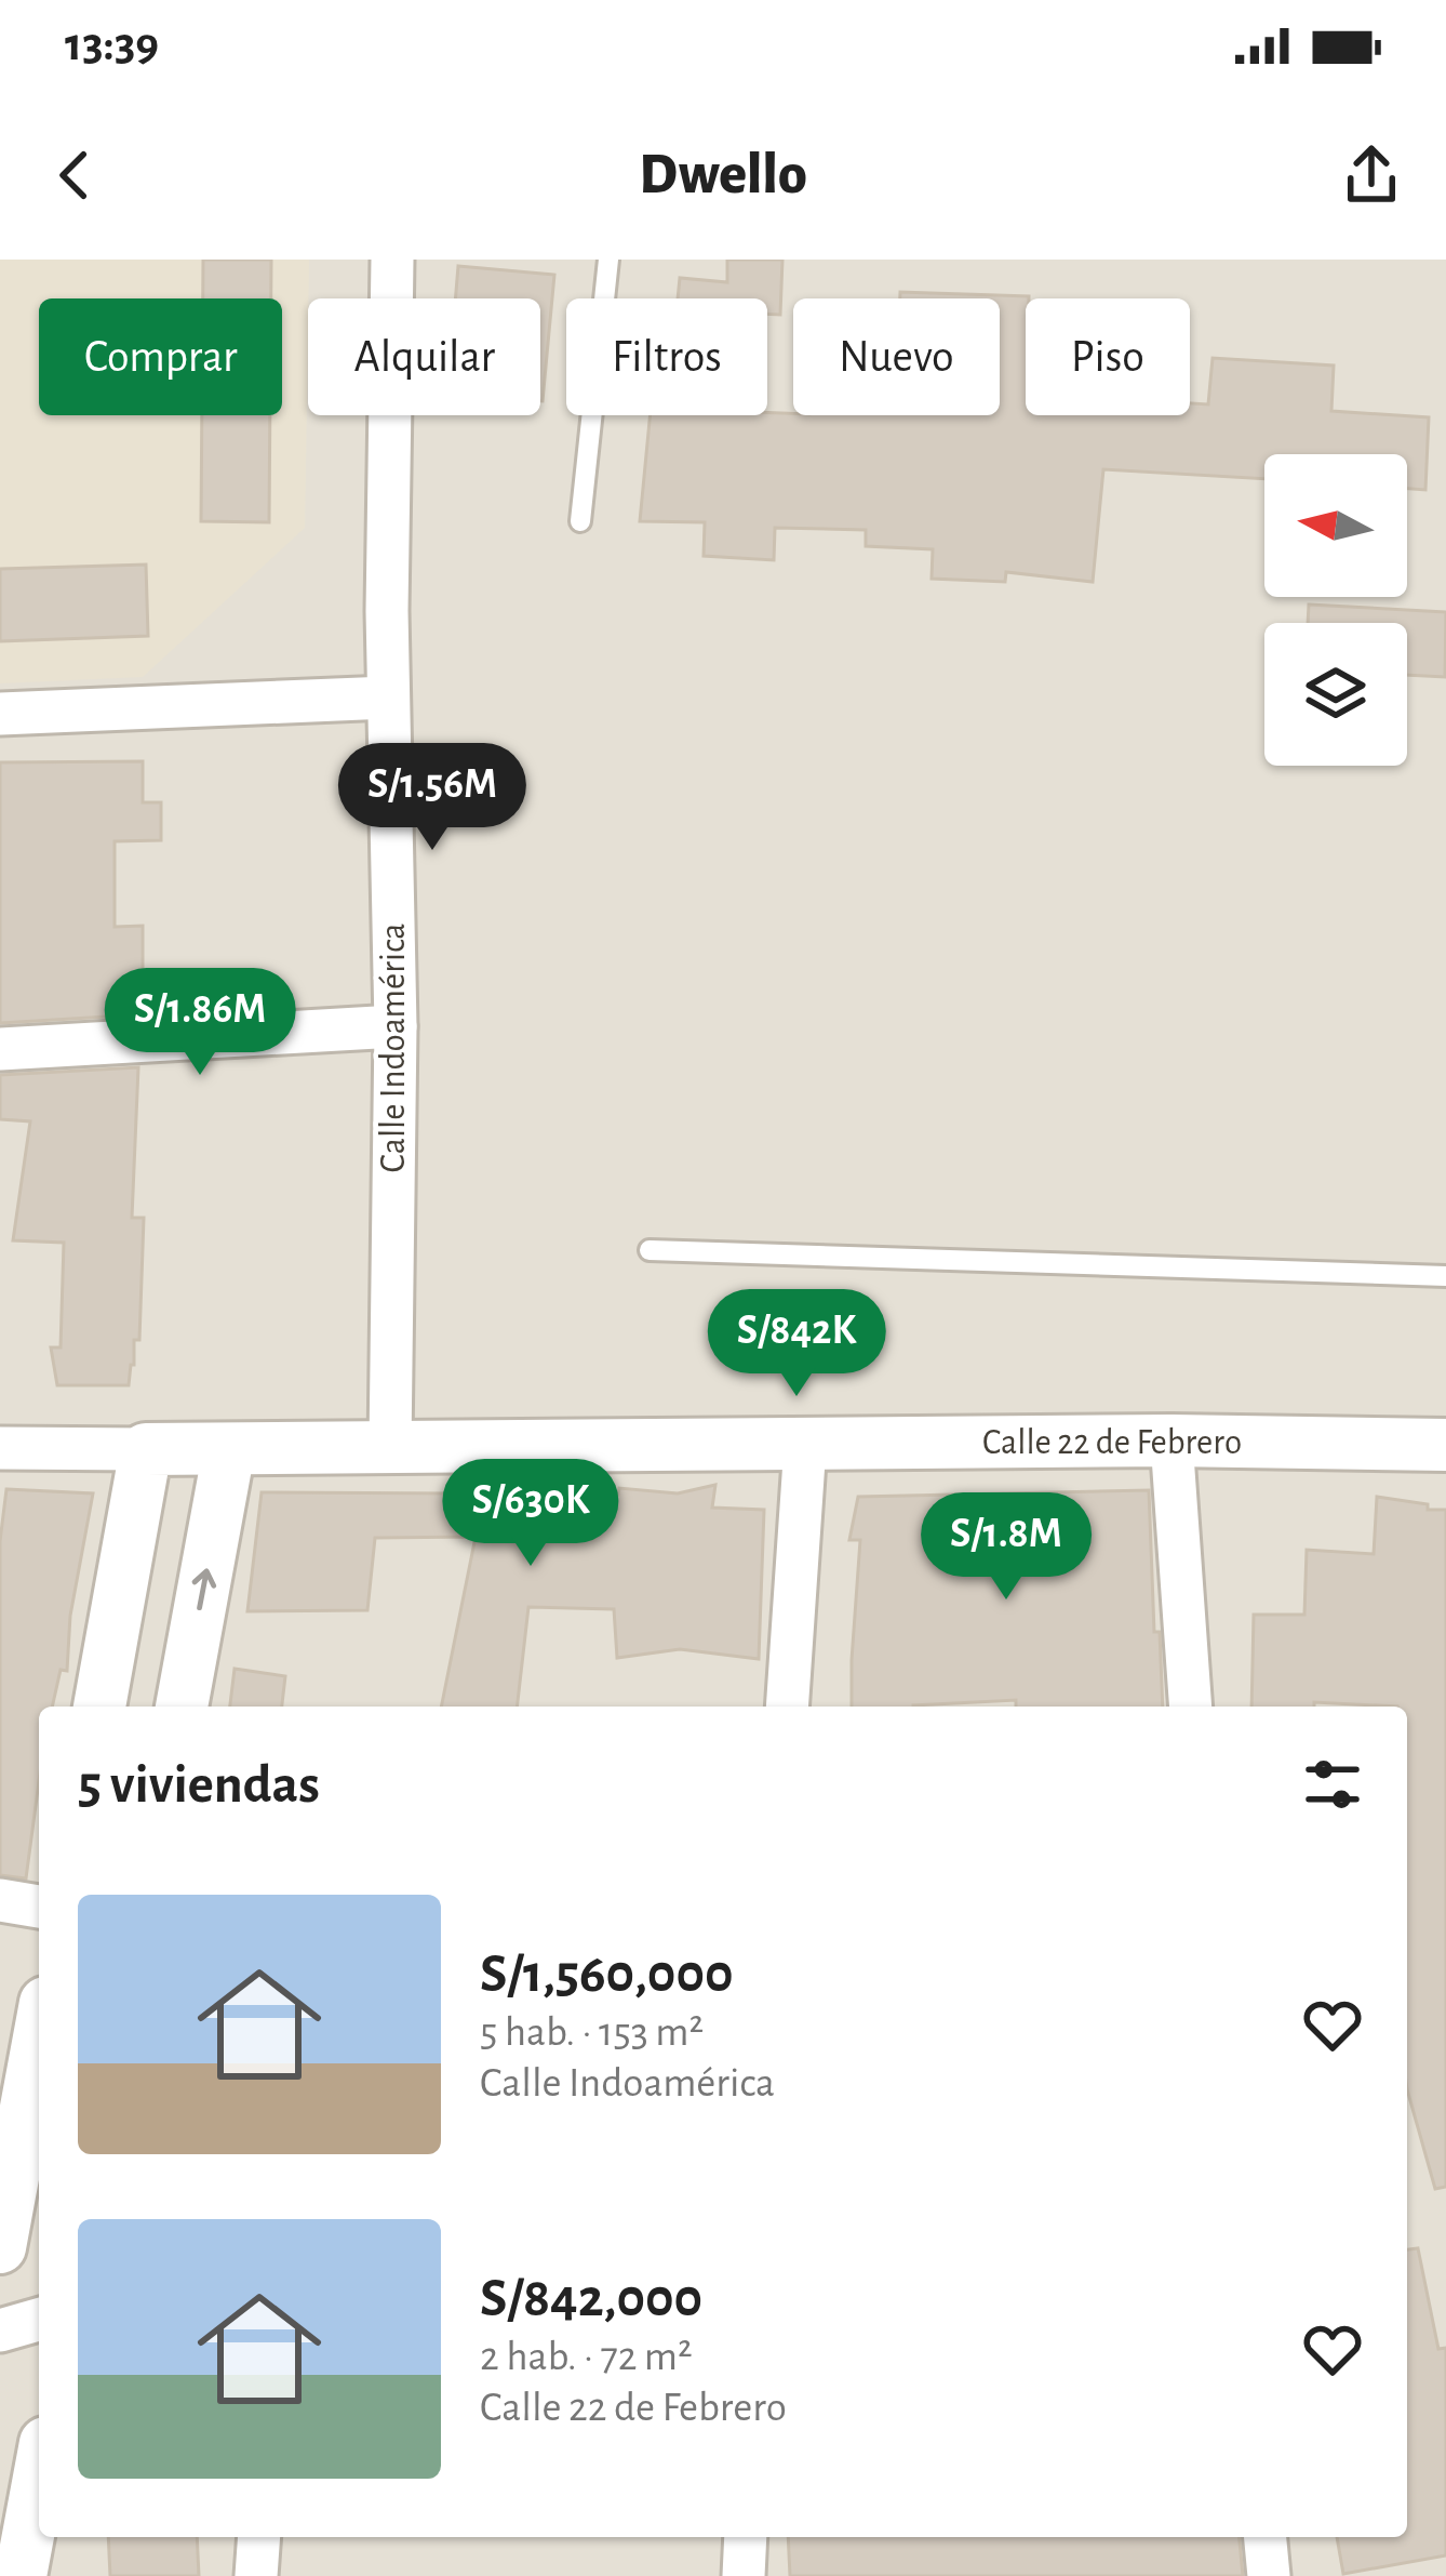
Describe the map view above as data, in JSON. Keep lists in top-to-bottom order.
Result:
{
  "streets": {
    "street": ["Calle Indoamérica", "Calle 22 de Febrero"]
  },
  "crossings": [
    ["Calle Indoamérica", "Calle 22 de Febrero"]
  ],
  "north": "left",
  "page": {
    "status": "13:39",
    "header": "Dwello",
    "chip": [
      "Comprar",
      "Alquilar",
      "Filtros",
      "Nuevo",
      "Piso"
    ],
    "price": [
      "S/1.56M",
      "S/1.86M",
      "S/842K",
      "S/630K",
      "S/1.8M"
    ],
    "heading": "5 viviendas",
    "list": [
      {
        "name": "S/1,560,000",
        "note": "5 hab. · 153 m² · Calle Indoamérica"
      },
      {
        "name": "S/842,000",
        "note": "2 hab. · 72 m² · Calle 22 de Febrero"
      }
    ]
  }
}
